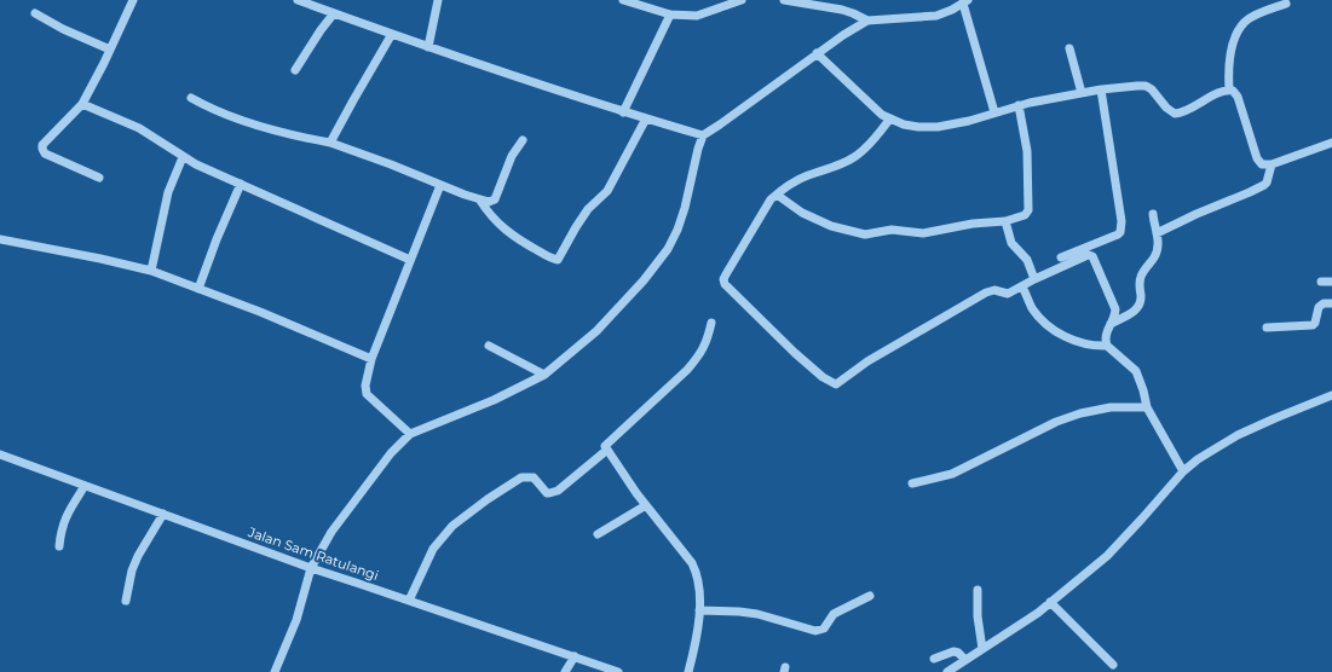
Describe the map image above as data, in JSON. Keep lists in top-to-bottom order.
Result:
{
  "streets": {
    "street": ["Jalan Sam Ratulangi"]
  }
}
